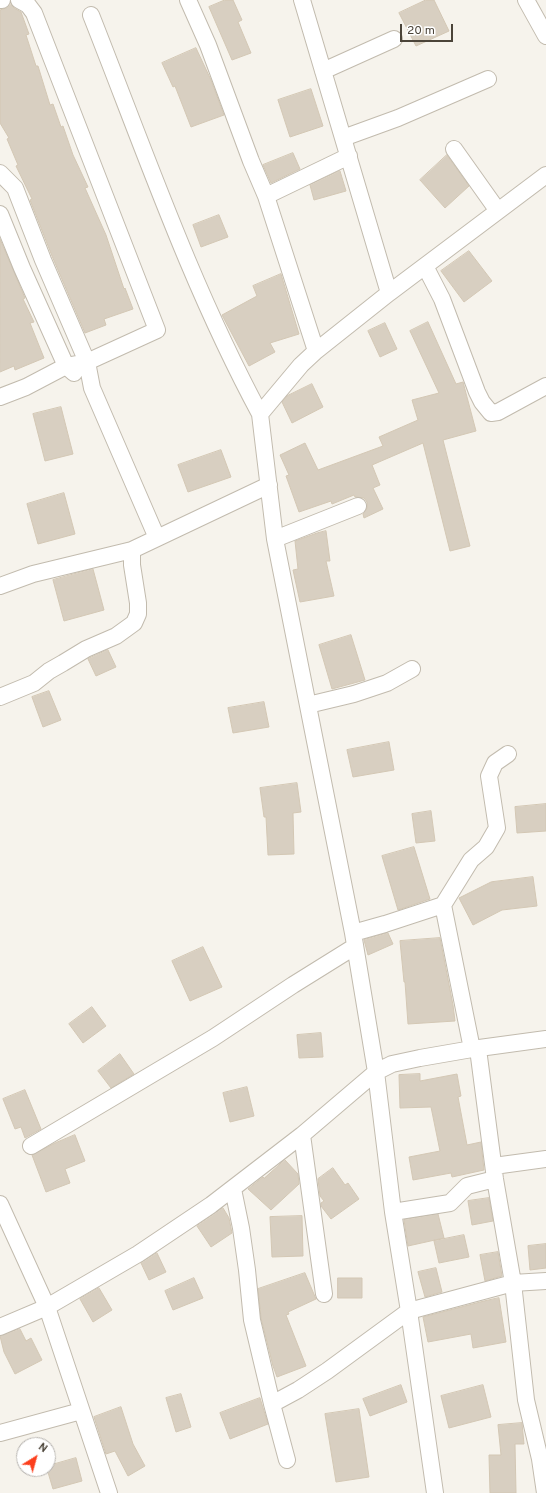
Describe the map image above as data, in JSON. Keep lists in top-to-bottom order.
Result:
{
  "scale_bar": "20 m",
  "north": "top right"
}
